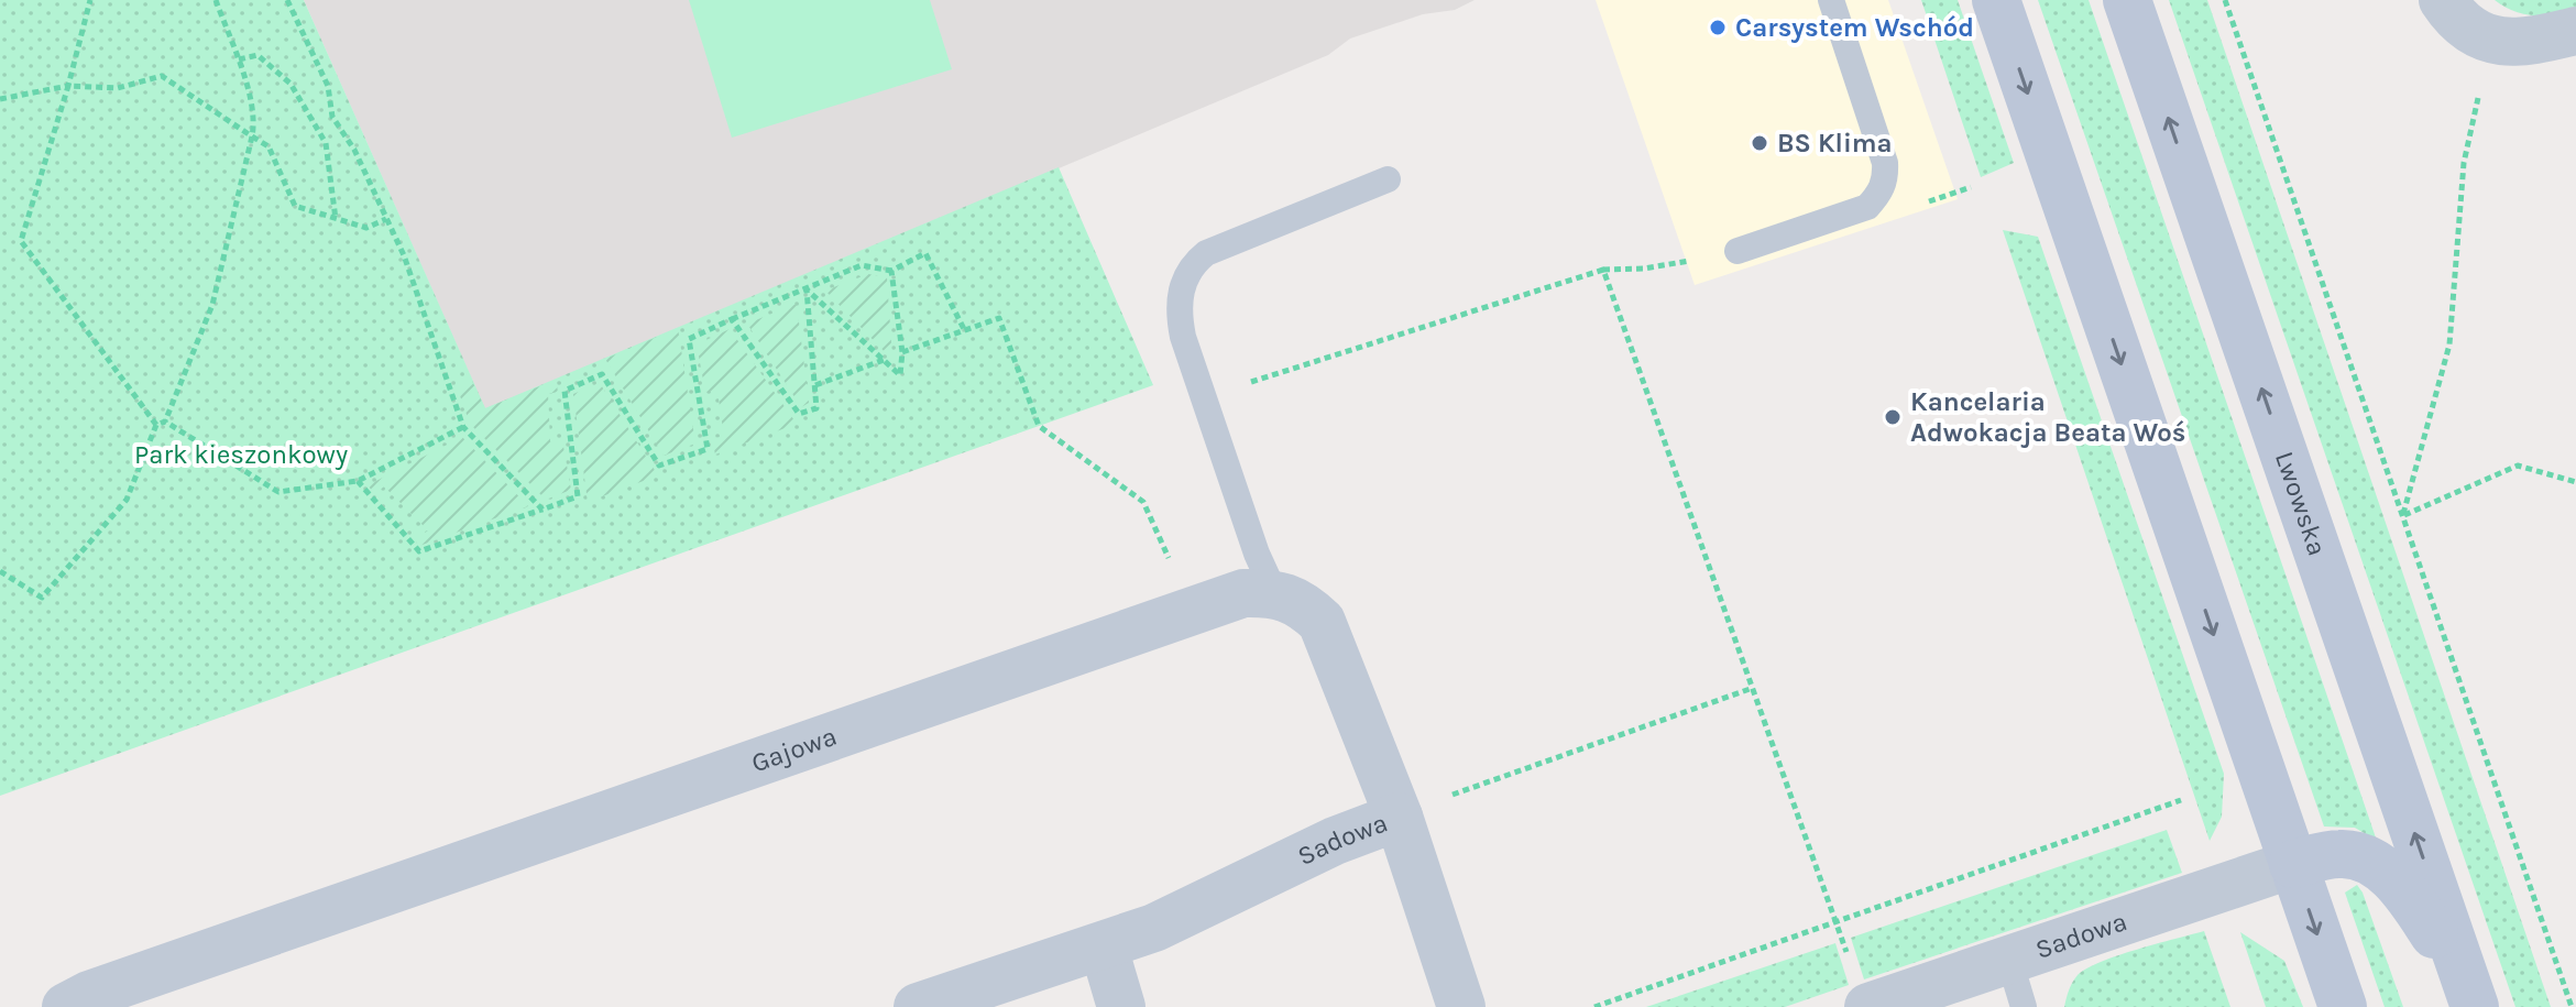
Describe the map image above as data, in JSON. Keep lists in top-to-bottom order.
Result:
{
  "streets": {
    "main road": ["Lwowska"],
    "street": ["Gajowa", "Sadowa"]
  },
  "parks": ["Park kieszonkowy"],
  "places": ["Carsystem Wschód", "BS Klima", "Kancelaria Adwokacja Beata Woś"]
}
